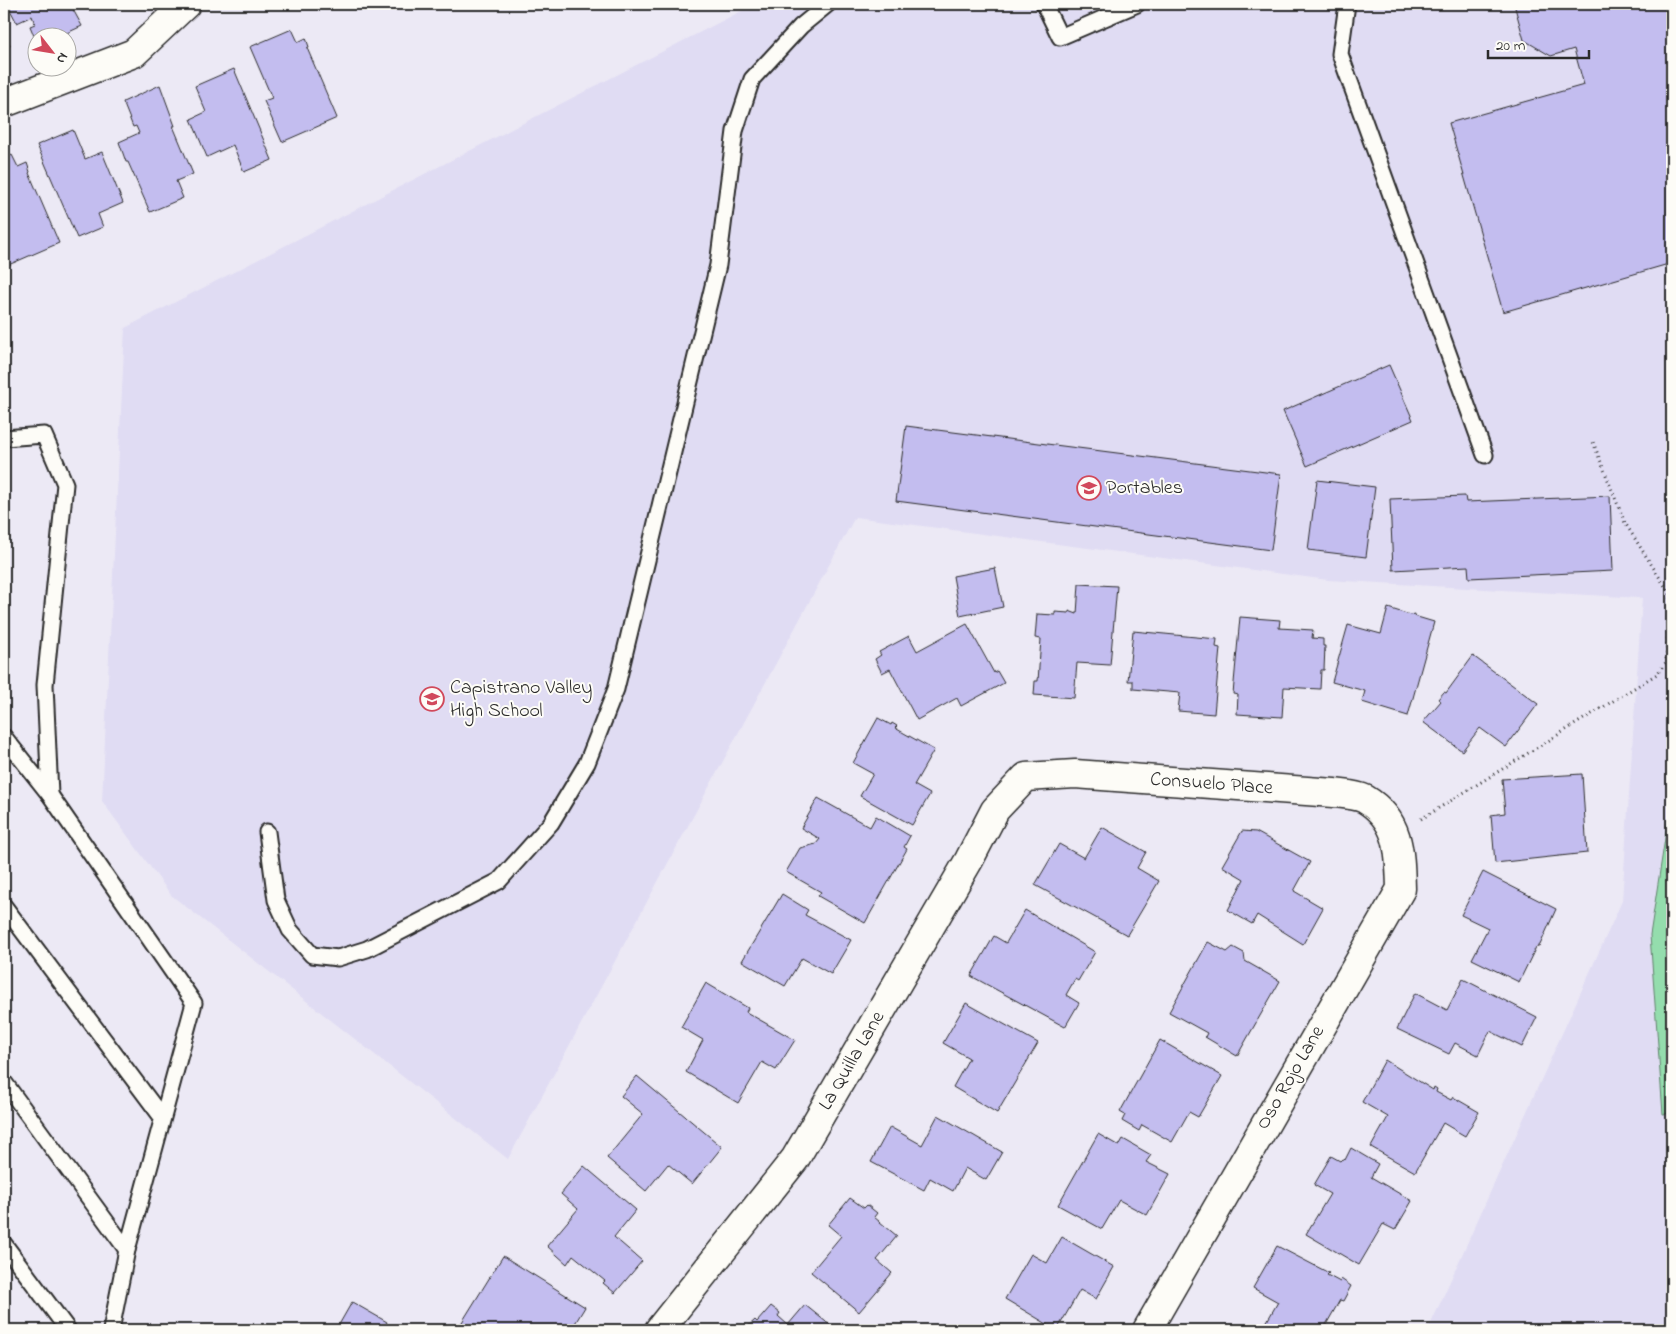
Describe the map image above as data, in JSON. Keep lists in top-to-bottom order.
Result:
{
  "streets": {
    "street": ["Consuelo Place", "La Quilla Lane", "Oso Rojo Lane"]
  },
  "crossings": [
    ["Consuelo Place", "La Quilla Lane"],
    ["Consuelo Place", "Oso Rojo Lane"]
  ],
  "places": {
    "school or university": ["Portables", "Capistrano Valley High School"]
  },
  "scale_bar": "20 m",
  "north": "bottom right"
}
